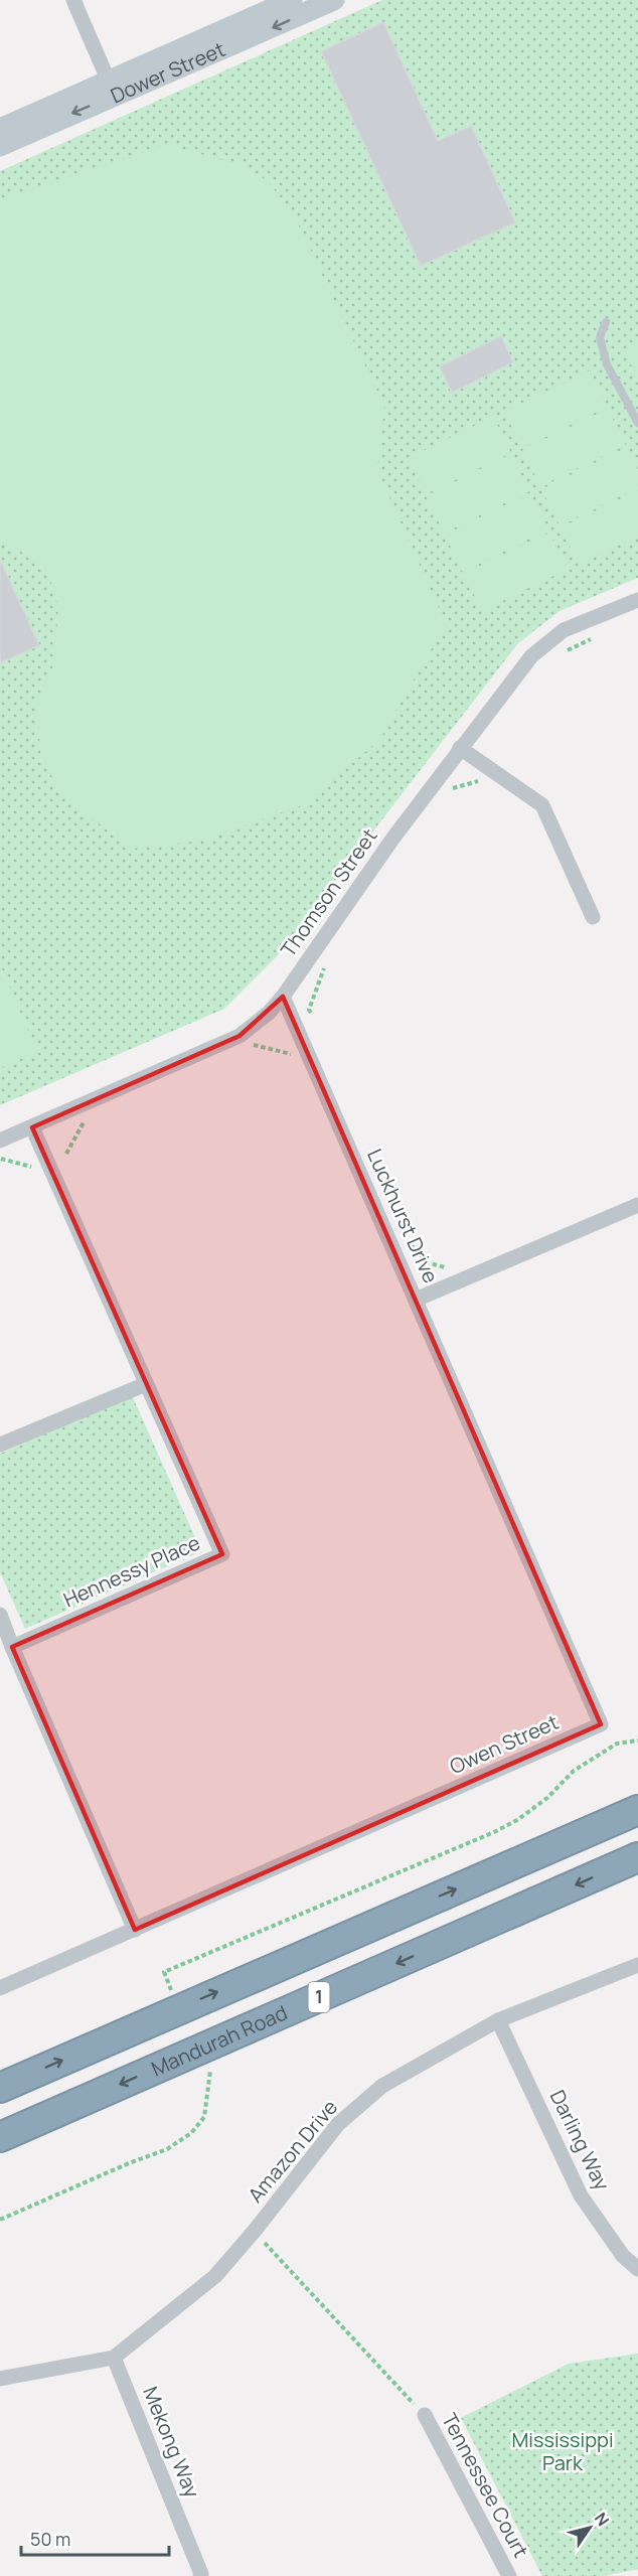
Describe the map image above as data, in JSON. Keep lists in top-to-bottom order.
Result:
{
  "streets": {
    "highway": ["1", "Mandurah Road"],
    "street": [
      "Dower Street",
      "Thomson Street",
      "Luckhurst Drive",
      "Hennessy Place",
      "Owen Street",
      "Darling Way",
      "Amazon Drive",
      "Mekong Way",
      "Tennessee Court"
    ]
  },
  "crossings": [
    ["Thomson Street", "Luckhurst Drive"],
    ["Thomson Street", "Hennessy Place"],
    ["Luckhurst Drive", "Owen Street"],
    ["Darling Way", "Amazon Drive"],
    ["Amazon Drive", "Mekong Way"]
  ],
  "parks": ["Mississippi Park"],
  "scale_bar": "50 m",
  "north": "top right"
}
